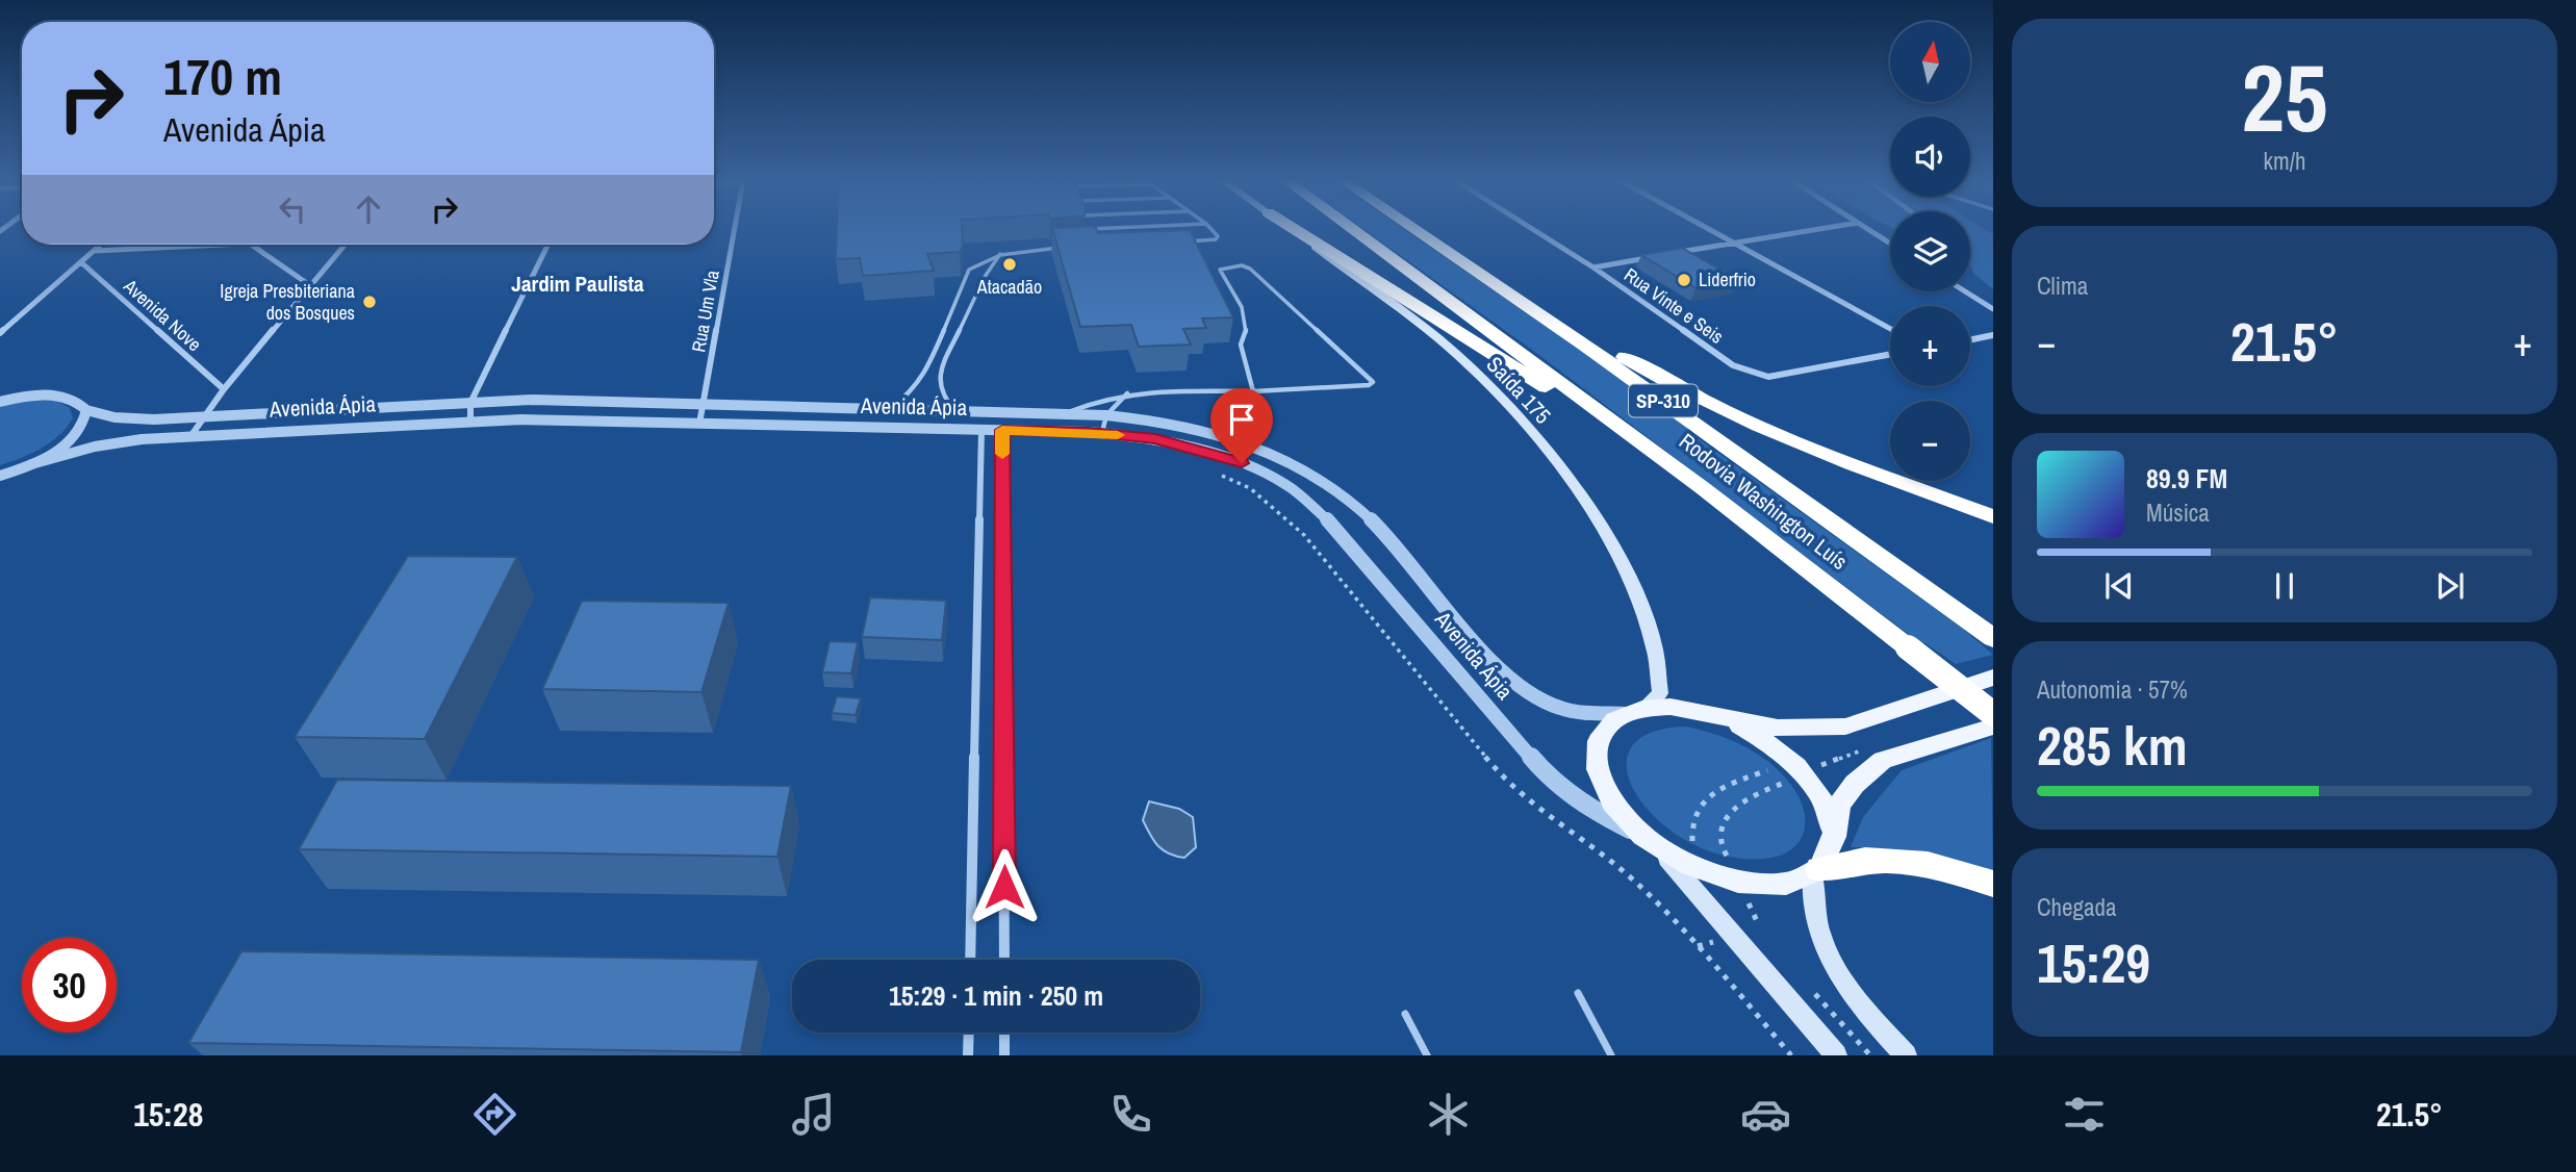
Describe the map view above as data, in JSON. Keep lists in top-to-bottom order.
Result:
{
  "streets": {
    "highway": ["SP-310", "Rodovia Washington Luís"],
    "main road": ["Saída 175"],
    "street": [
      "Rua Vinte e Seis",
      "Rua Um Vla",
      "Avenida Nove",
      "Avenida Ápia"
    ]
  },
  "crossings": [
    ["Rua Um Vla", "Avenida Ápia"],
    ["Saída 175", "Avenida Ápia"]
  ],
  "districts": ["Jardim Paulista"],
  "places": ["Atacadão", "Liderfrio", "Igreja Presbiteriana dos Bosques"],
  "north": "top",
  "page": {
    "tile": [
      ["25", "km/h"],
      "Clima",
      ["Autonomia · 57%", "285 km"],
      ["Chegada", "15:29"]
    ],
    "map_buttons": ["+", "−"],
    "turn": ["170 m", "Avenida Ápia"],
    "heat": ["−", "21.5°", "+"],
    "song": ["89.9 FM", "Música"],
    "limit": "30",
    "trip": "15:29 · 1 min · 250 m",
    "tabs": ["15:28", "21.5°"]
  }
}
